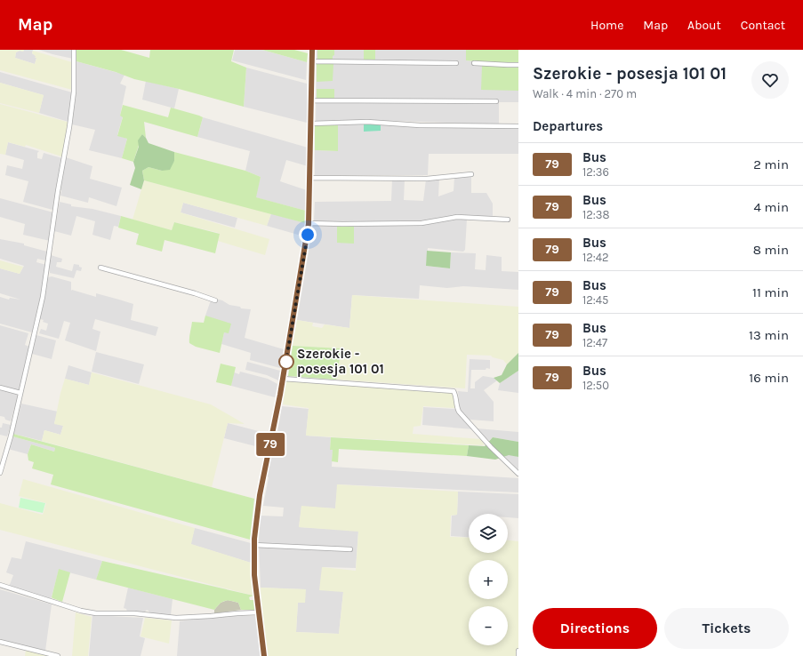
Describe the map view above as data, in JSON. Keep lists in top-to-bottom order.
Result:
{
  "places": ["Szerokie - posesja 101 01"],
  "lines": ["bus line 79"],
  "page": {
    "header": "Map",
    "nav": [
      "Home",
      "Map",
      "About",
      "Contact"
    ],
    "on_map": "79",
    "heading": [
      ["Szerokie - posesja 101 01", "Walk · 4 min · 270 m"],
      "Departures"
    ],
    "list": [
      {
        "mark": "79",
        "name": "Bus",
        "note": "12:36",
        "value": "2 min"
      },
      {
        "mark": "79",
        "name": "Bus",
        "note": "12:38",
        "value": "4 min"
      },
      {
        "mark": "79",
        "name": "Bus",
        "note": "12:42",
        "value": "8 min"
      },
      {
        "mark": "79",
        "name": "Bus",
        "note": "12:45",
        "value": "11 min"
      },
      {
        "mark": "79",
        "name": "Bus",
        "note": "12:47",
        "value": "13 min"
      },
      {
        "mark": "79",
        "name": "Bus",
        "note": "12:50",
        "value": "16 min"
      }
    ],
    "map_buttons": ["+", "−"],
    "buttons": ["Directions", "Tickets"]
  }
}
